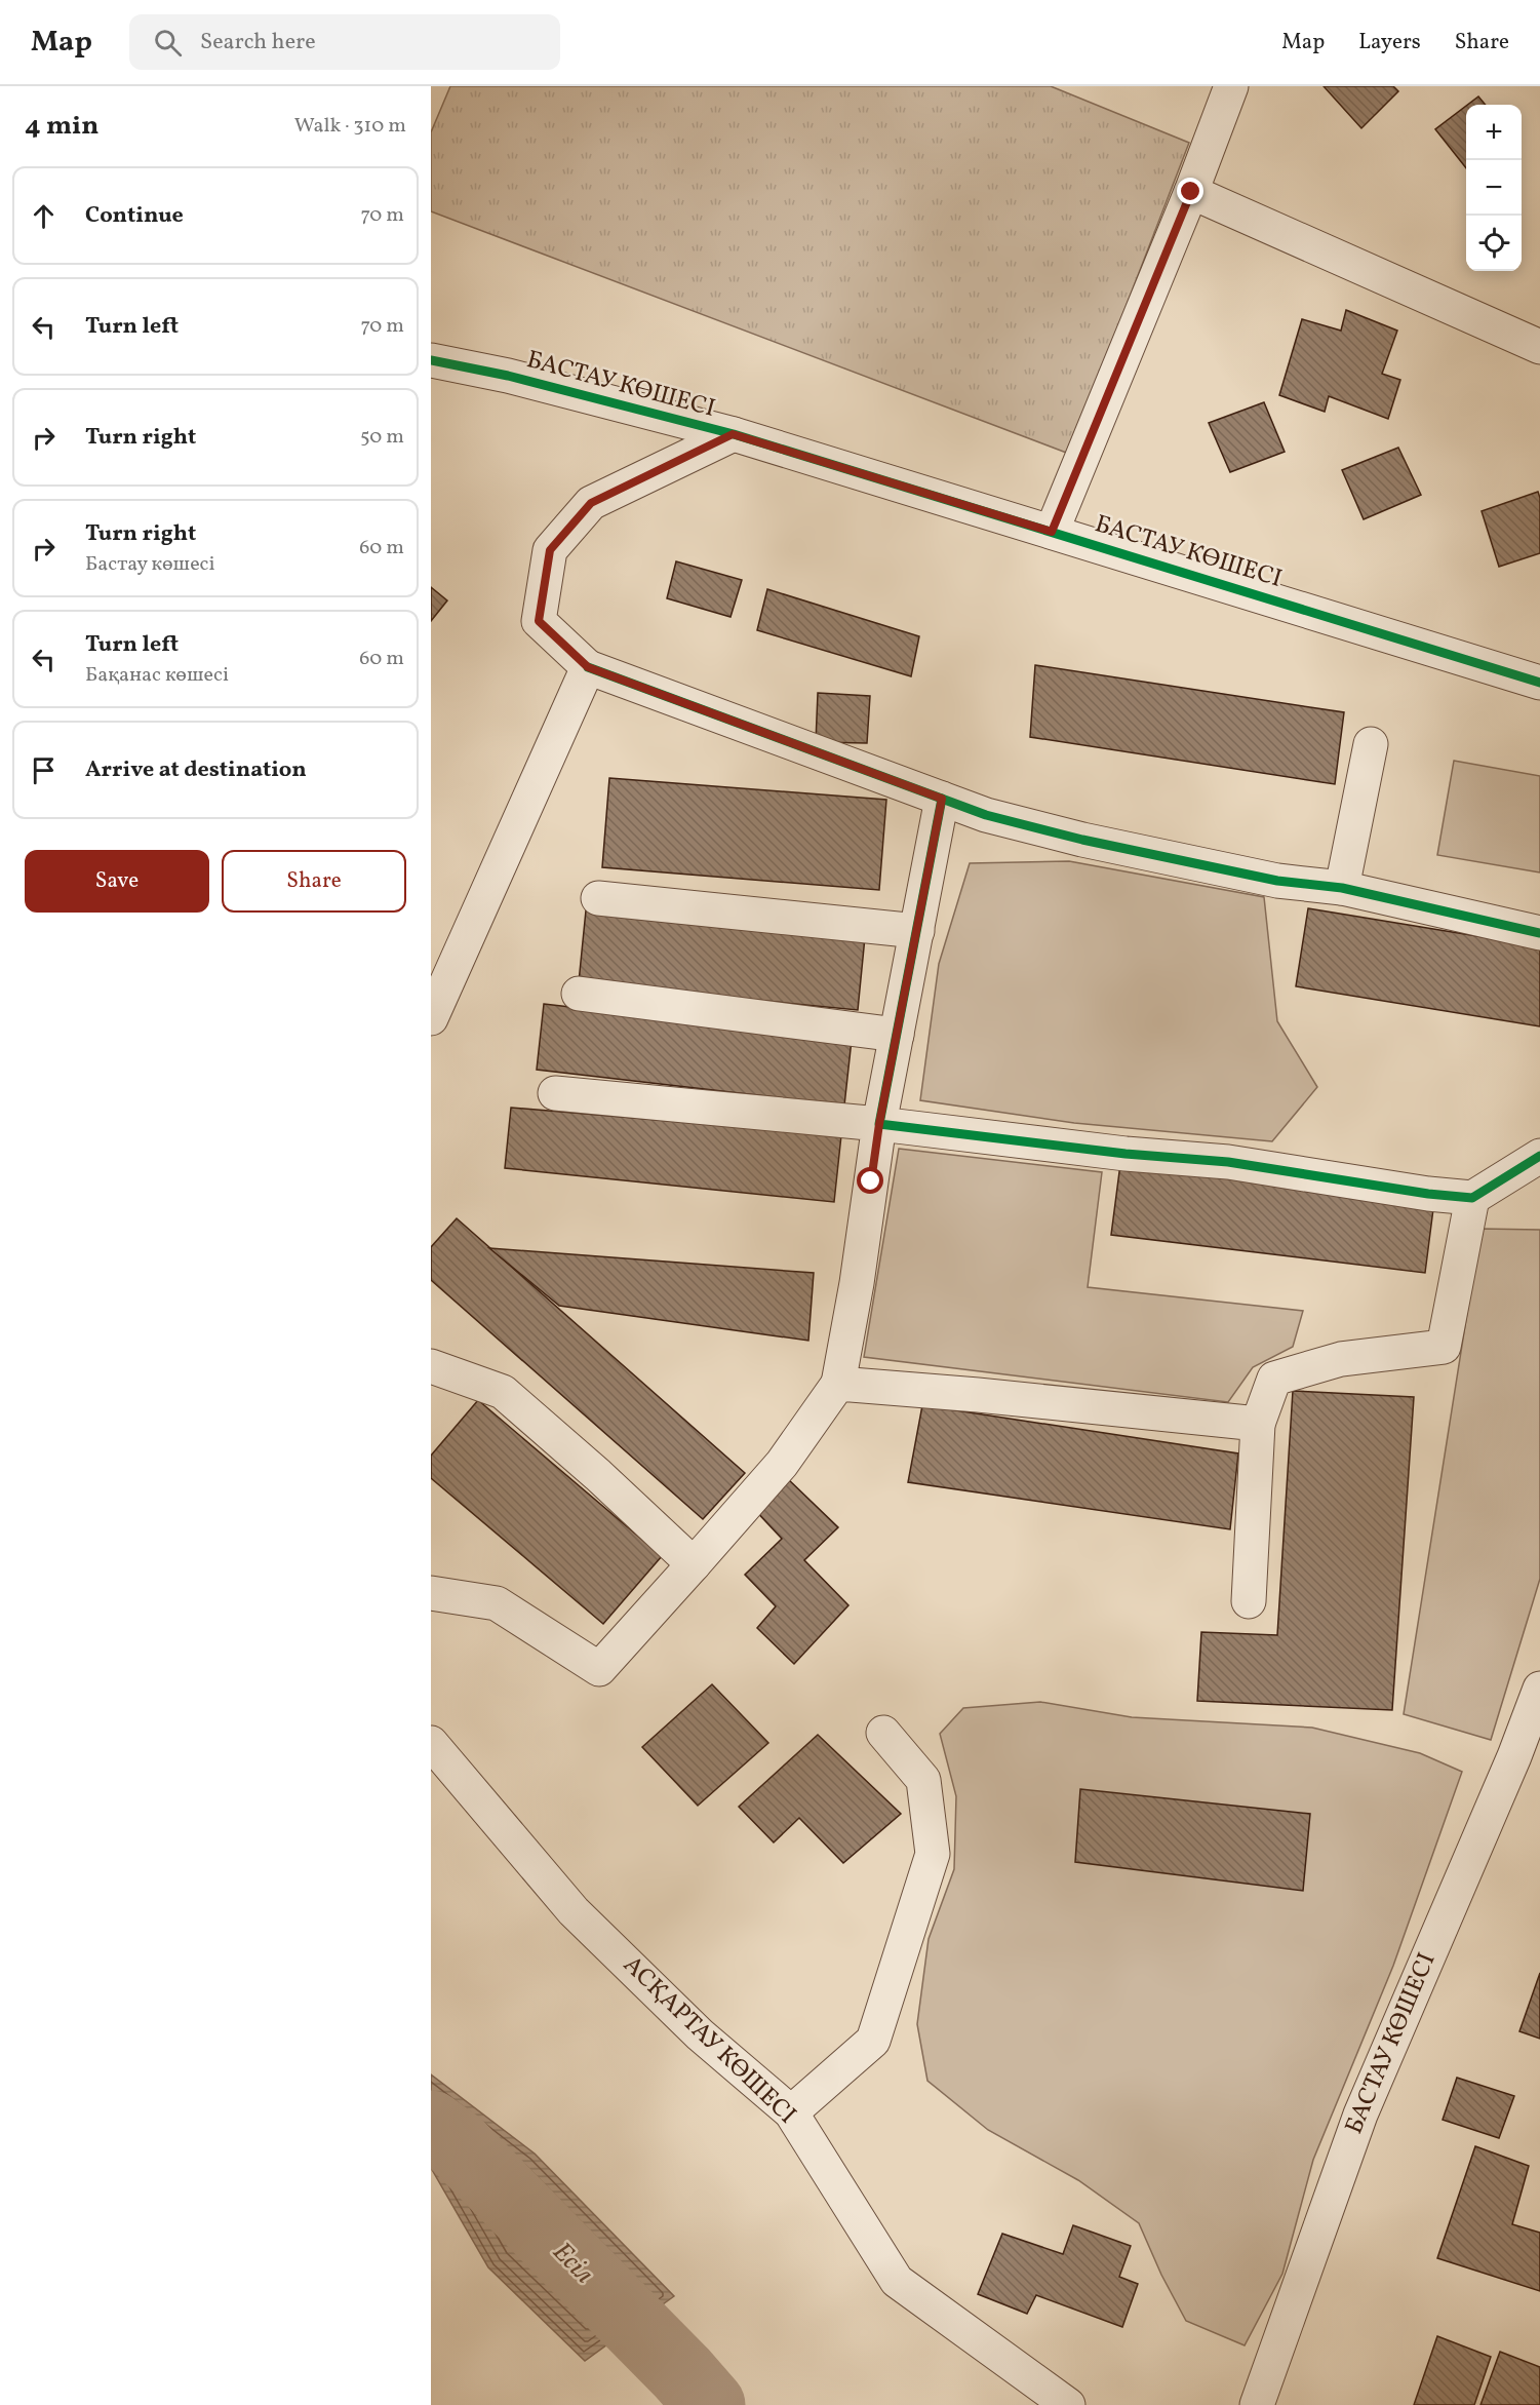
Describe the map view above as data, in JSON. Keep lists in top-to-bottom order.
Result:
{
  "streets": {
    "street": ["БАСТАУ КӨШЕСІ", "АСҚАРТАУ КӨШЕСІ"]
  },
  "water": ["Есіл"],
  "page": {
    "header": "Map",
    "search": "Search here",
    "nav": ["Map", "Layers", "Share"],
    "heading": ["4 min", "Walk · 310 m"],
    "map_buttons": ["+", "−"],
    "list": [
      ["Continue", "70 m"],
      ["Turn left", "70 m"],
      ["Turn right", "50 m"],
      ["Turn right", "Бастау көшесі", "60 m"],
      ["Turn left", "Бақанас көшесі", "60 m"],
      "Arrive at destination"
    ],
    "buttons": ["Save", "Share"]
  }
}
